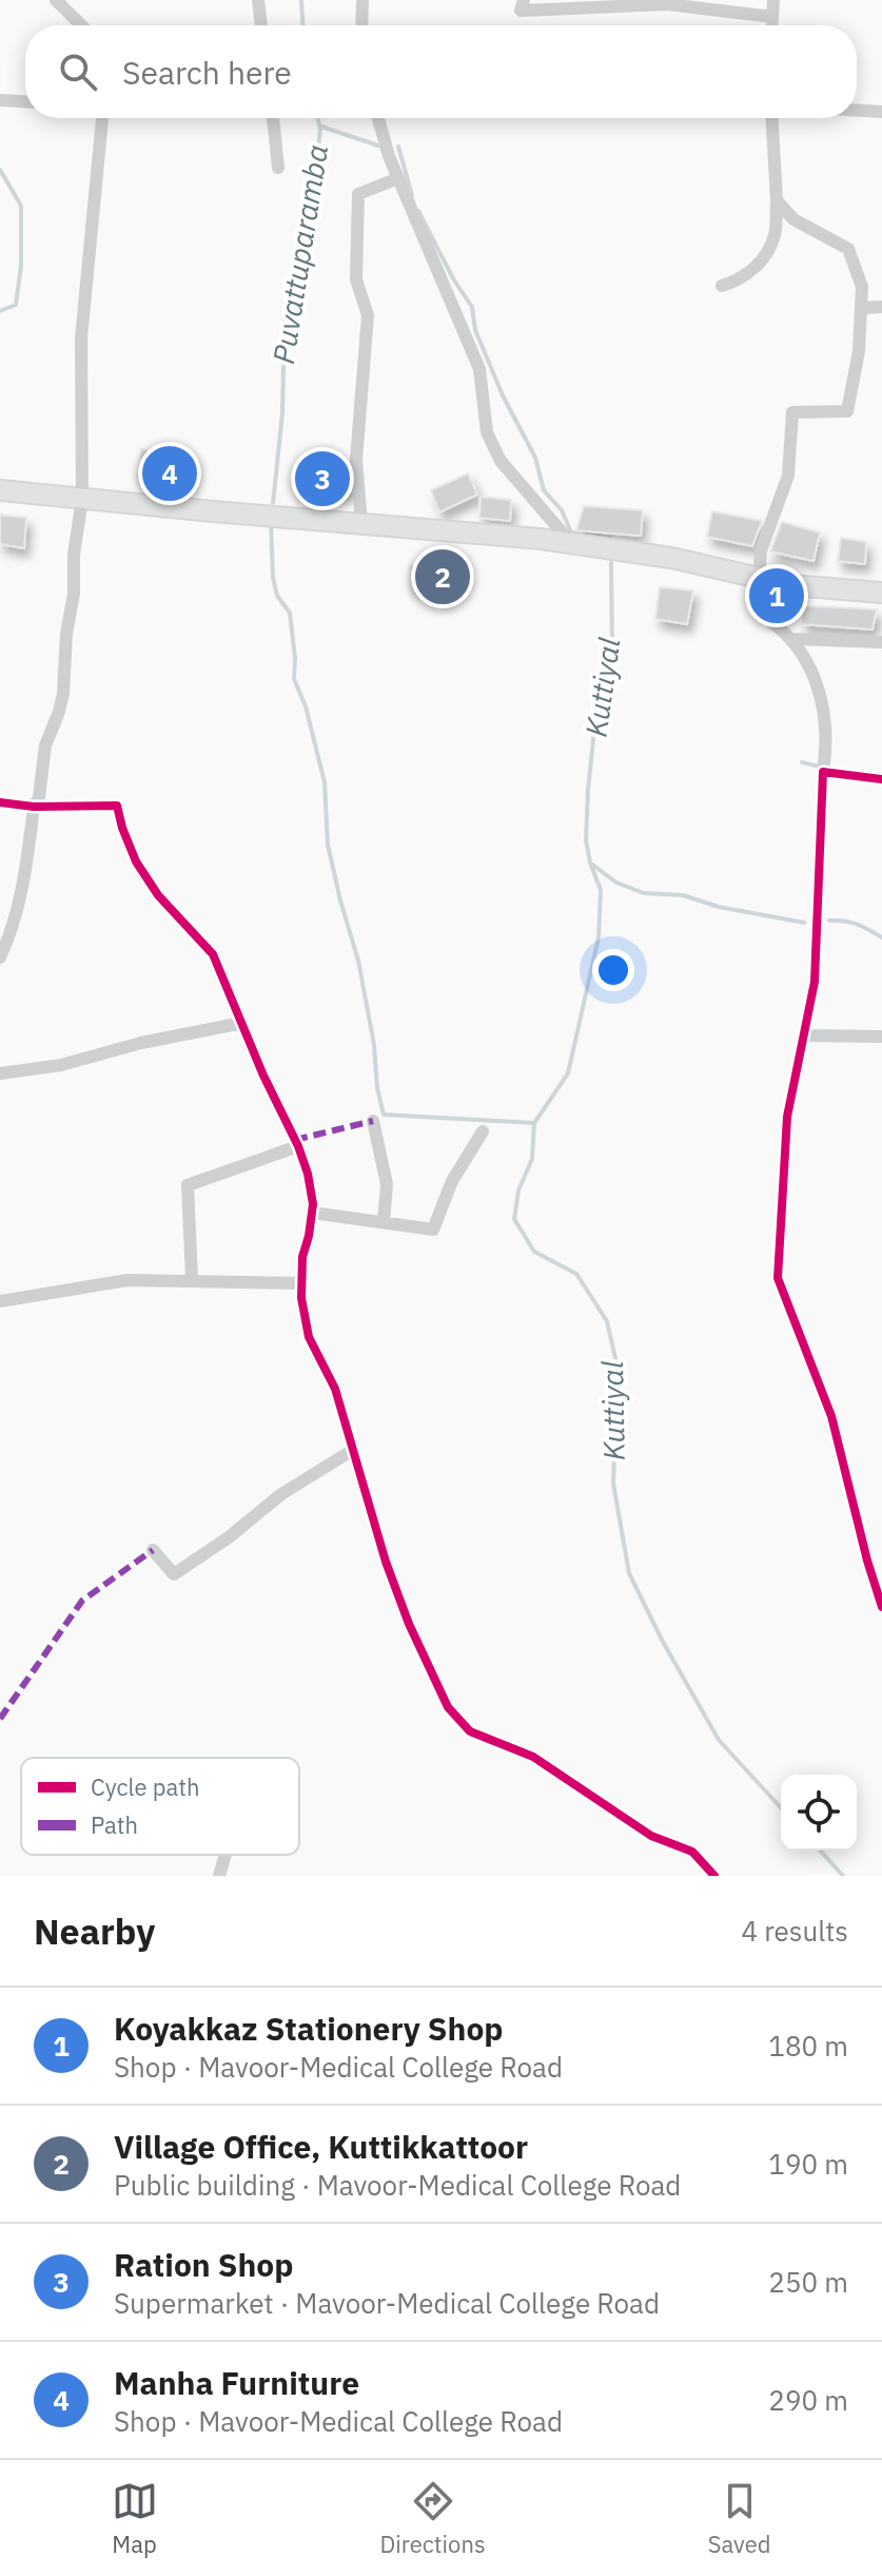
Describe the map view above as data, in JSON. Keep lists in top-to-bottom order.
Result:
{
  "water": ["Puvattuparamba", "Kuttiyal"],
  "legend": ["Cycle path", "Path"],
  "page": {
    "search": "Search here",
    "pins": [
      "4",
      "3",
      "2",
      "1"
    ],
    "heading": ["Nearby", "4 results"],
    "list": [
      {
        "mark": "1",
        "name": "Koyakkaz Stationery Shop",
        "note": "Shop · Mavoor-Medical College Road",
        "value": "180 m"
      },
      {
        "mark": "2",
        "name": "Village Office, Kuttikkattoor",
        "note": "Public building · Mavoor-Medical College Road",
        "value": "190 m"
      },
      {
        "mark": "3",
        "name": "Ration Shop",
        "note": "Supermarket · Mavoor-Medical College Road",
        "value": "250 m"
      },
      {
        "mark": "4",
        "name": "Manha Furniture",
        "note": "Shop · Mavoor-Medical College Road",
        "value": "290 m"
      }
    ],
    "nav": ["Map", "Directions", "Saved"]
  }
}
